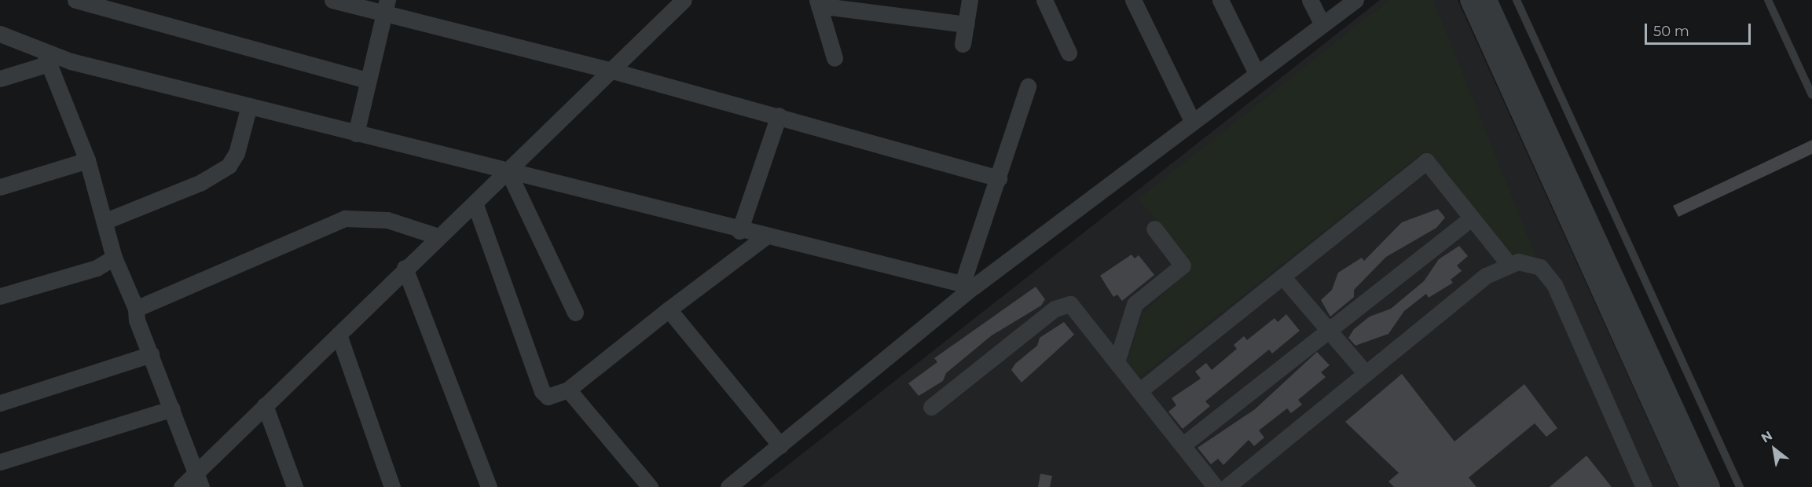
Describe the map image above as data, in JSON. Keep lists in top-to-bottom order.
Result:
{
  "scale_bar": "50 m",
  "north": "top left"
}
